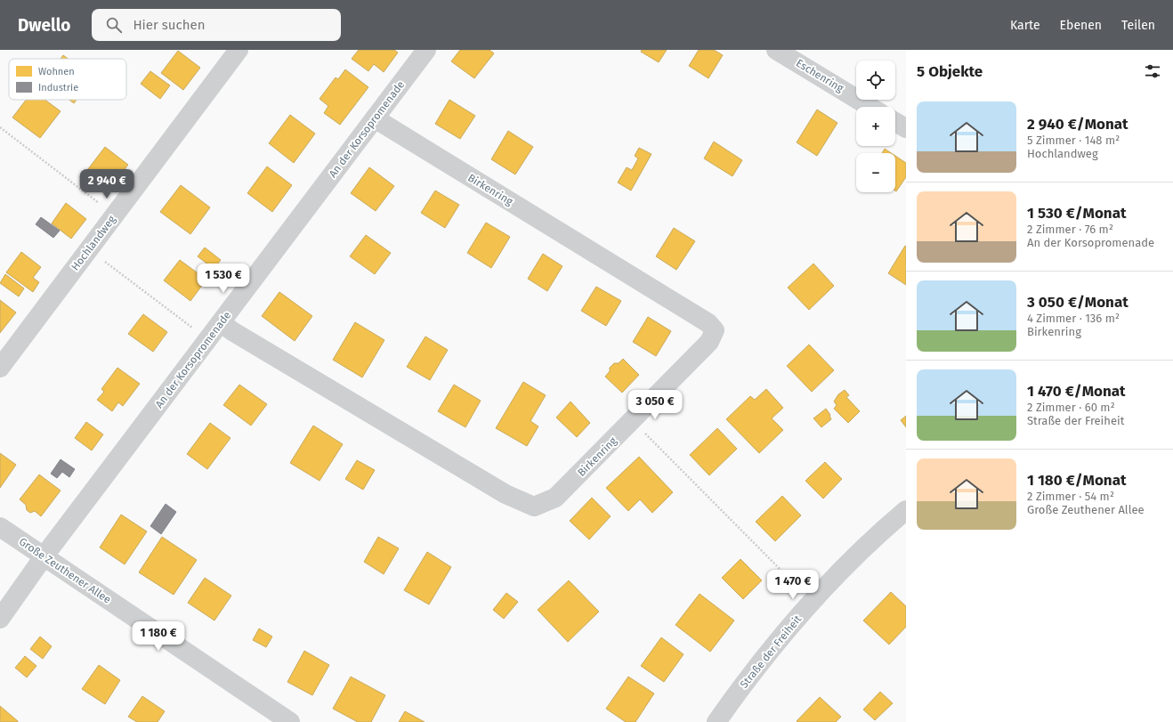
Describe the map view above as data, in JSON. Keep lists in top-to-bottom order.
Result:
{
  "streets": {
    "street": [
      "Eschenring",
      "An der Korsopromenade",
      "Birkenring",
      "Hochlandweg",
      "Große Zeuthener Allee",
      "Straße der Freiheit"
    ]
  },
  "crossings": [
    ["An der Korsopromenade", "Birkenring"],
    ["An der Korsopromenade", "Große Zeuthener Allee"]
  ],
  "legend": ["Wohnen", "Industrie"],
  "page": {
    "header": "Dwello",
    "search": "Hier suchen",
    "nav": ["Karte", "Ebenen", "Teilen"],
    "heading": "5 Objekte",
    "map_buttons": ["+", "−"],
    "list": [
      {
        "name": "2 940 €/Monat",
        "note": "5 Zimmer · 148 m² · Hochlandweg"
      },
      {
        "name": "1 530 €/Monat",
        "note": "2 Zimmer · 76 m² · An der Korsopromenade"
      },
      {
        "name": "3 050 €/Monat",
        "note": "4 Zimmer · 136 m² · Birkenring"
      },
      {
        "name": "1 470 €/Monat",
        "note": "2 Zimmer · 60 m² · Straße der Freiheit"
      },
      {
        "name": "1 180 €/Monat",
        "note": "2 Zimmer · 54 m² · Große Zeuthener Allee"
      }
    ],
    "price": [
      "2 940 €",
      "1 530 €",
      "3 050 €",
      "1 470 €",
      "1 180 €"
    ]
  }
}
